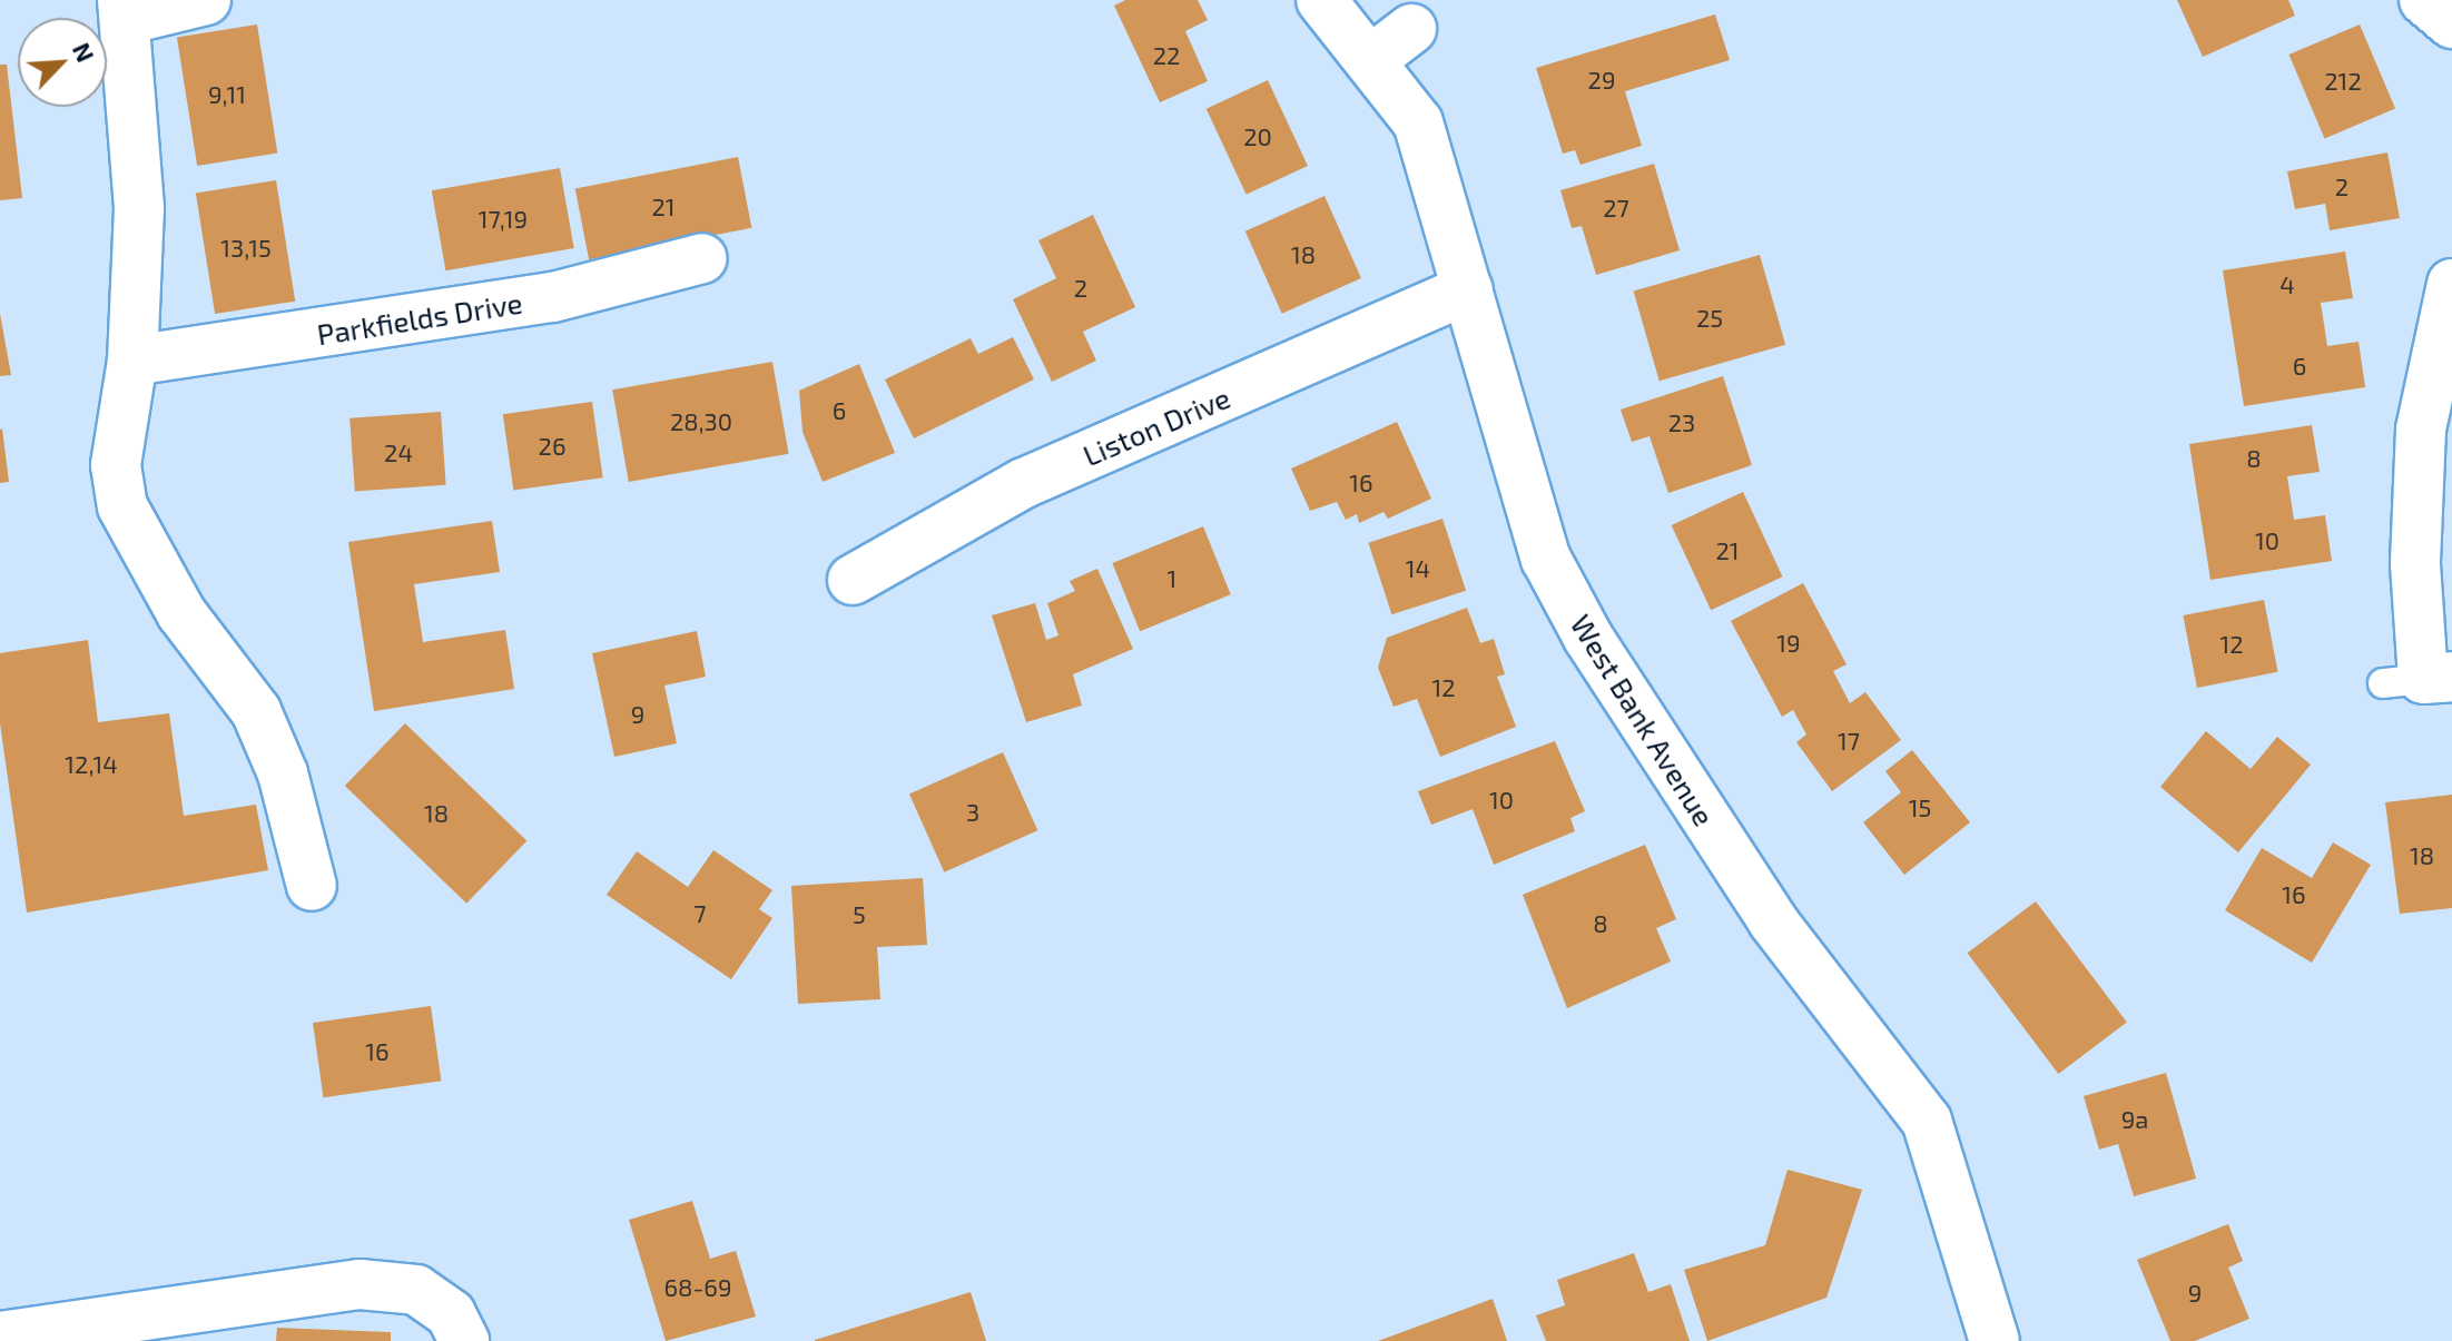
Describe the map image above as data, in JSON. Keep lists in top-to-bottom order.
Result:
{
  "streets": {
    "street": ["Parkfields Drive", "Liston Drive", "West Bank Avenue"]
  },
  "crossings": [
    ["Liston Drive", "West Bank Avenue"]
  ],
  "house_numbers": [
    "22",
    "29",
    "212",
    "9,11",
    "20",
    "2",
    "21",
    "27",
    "17,19",
    "13,15",
    "18",
    "4",
    "2",
    "25",
    "6",
    "6",
    "28,30",
    "23",
    "26",
    "24",
    "8",
    "16",
    "10",
    "21",
    "14",
    "1",
    "19",
    "12",
    "12",
    "9",
    "17",
    "12,14",
    "10",
    "15",
    "3",
    "18",
    "18",
    "16",
    "7",
    "5",
    "8",
    "16",
    "9a",
    "68-69",
    "9"
  ],
  "north": "top right"
}
